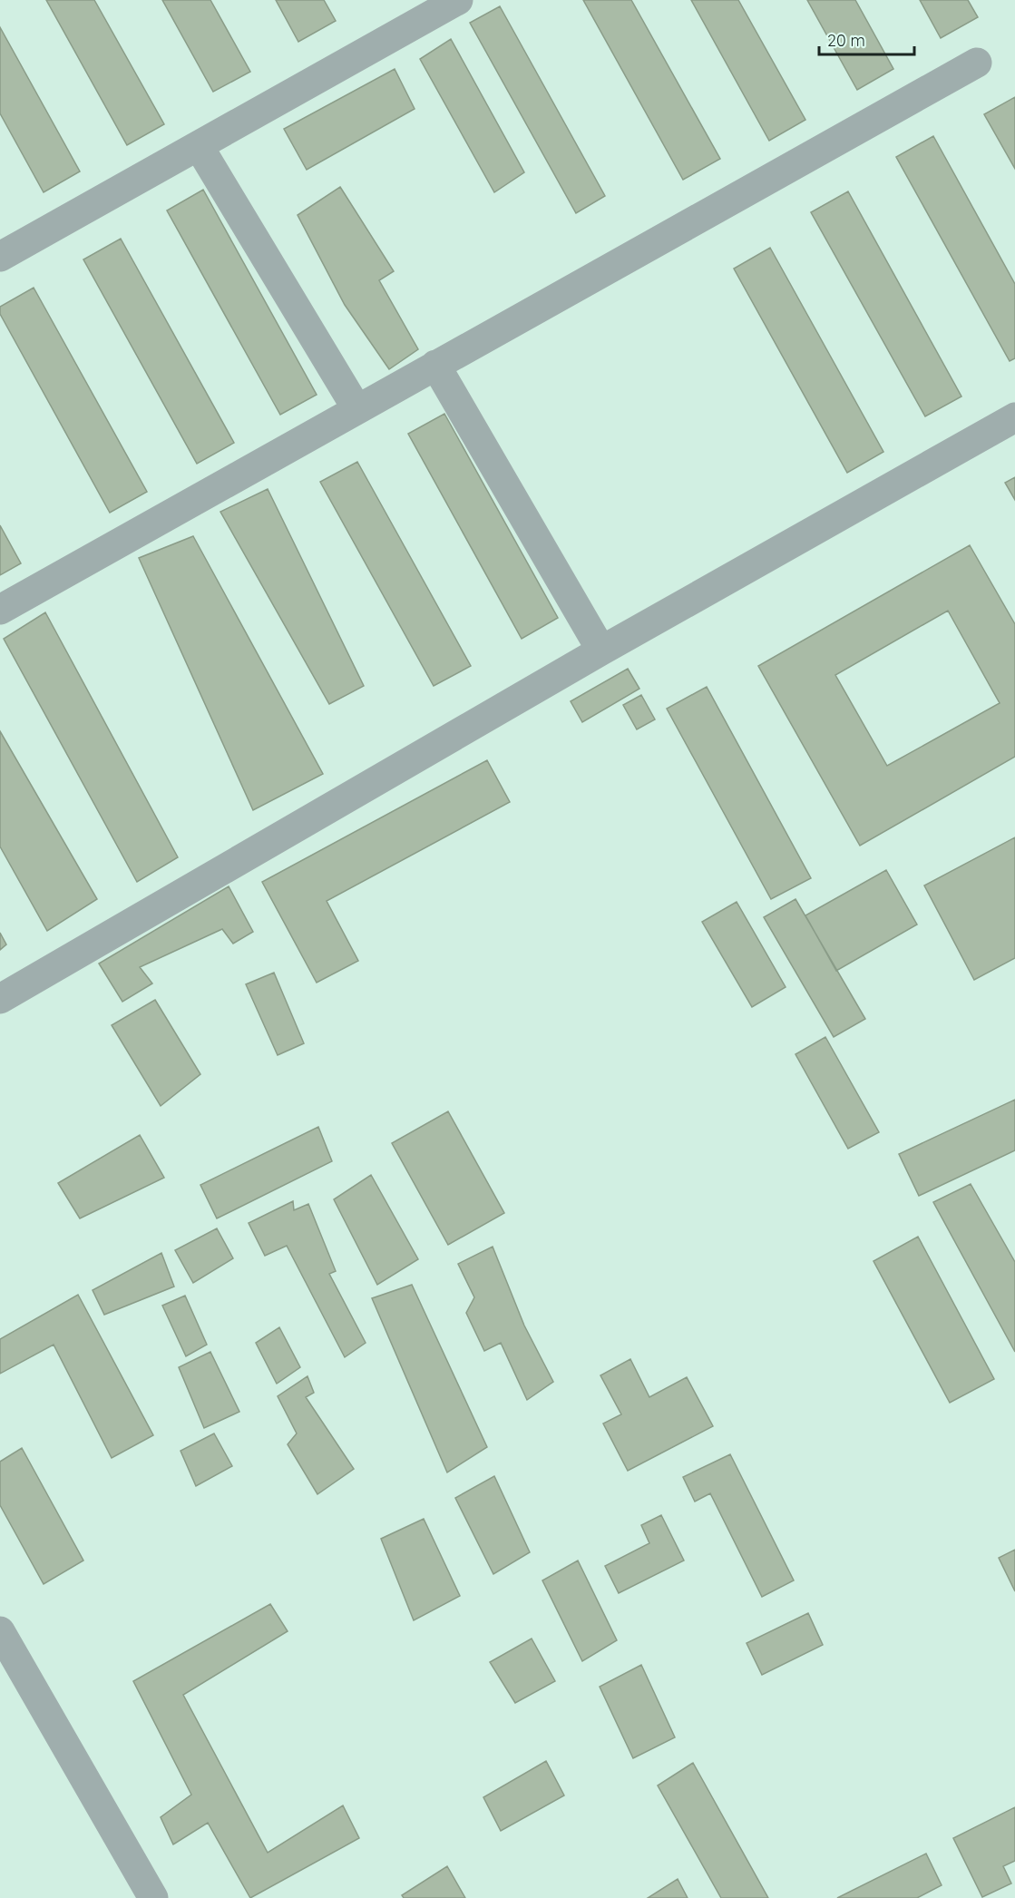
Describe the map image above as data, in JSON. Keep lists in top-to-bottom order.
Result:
{
  "scale_bar": "20 m"
}
